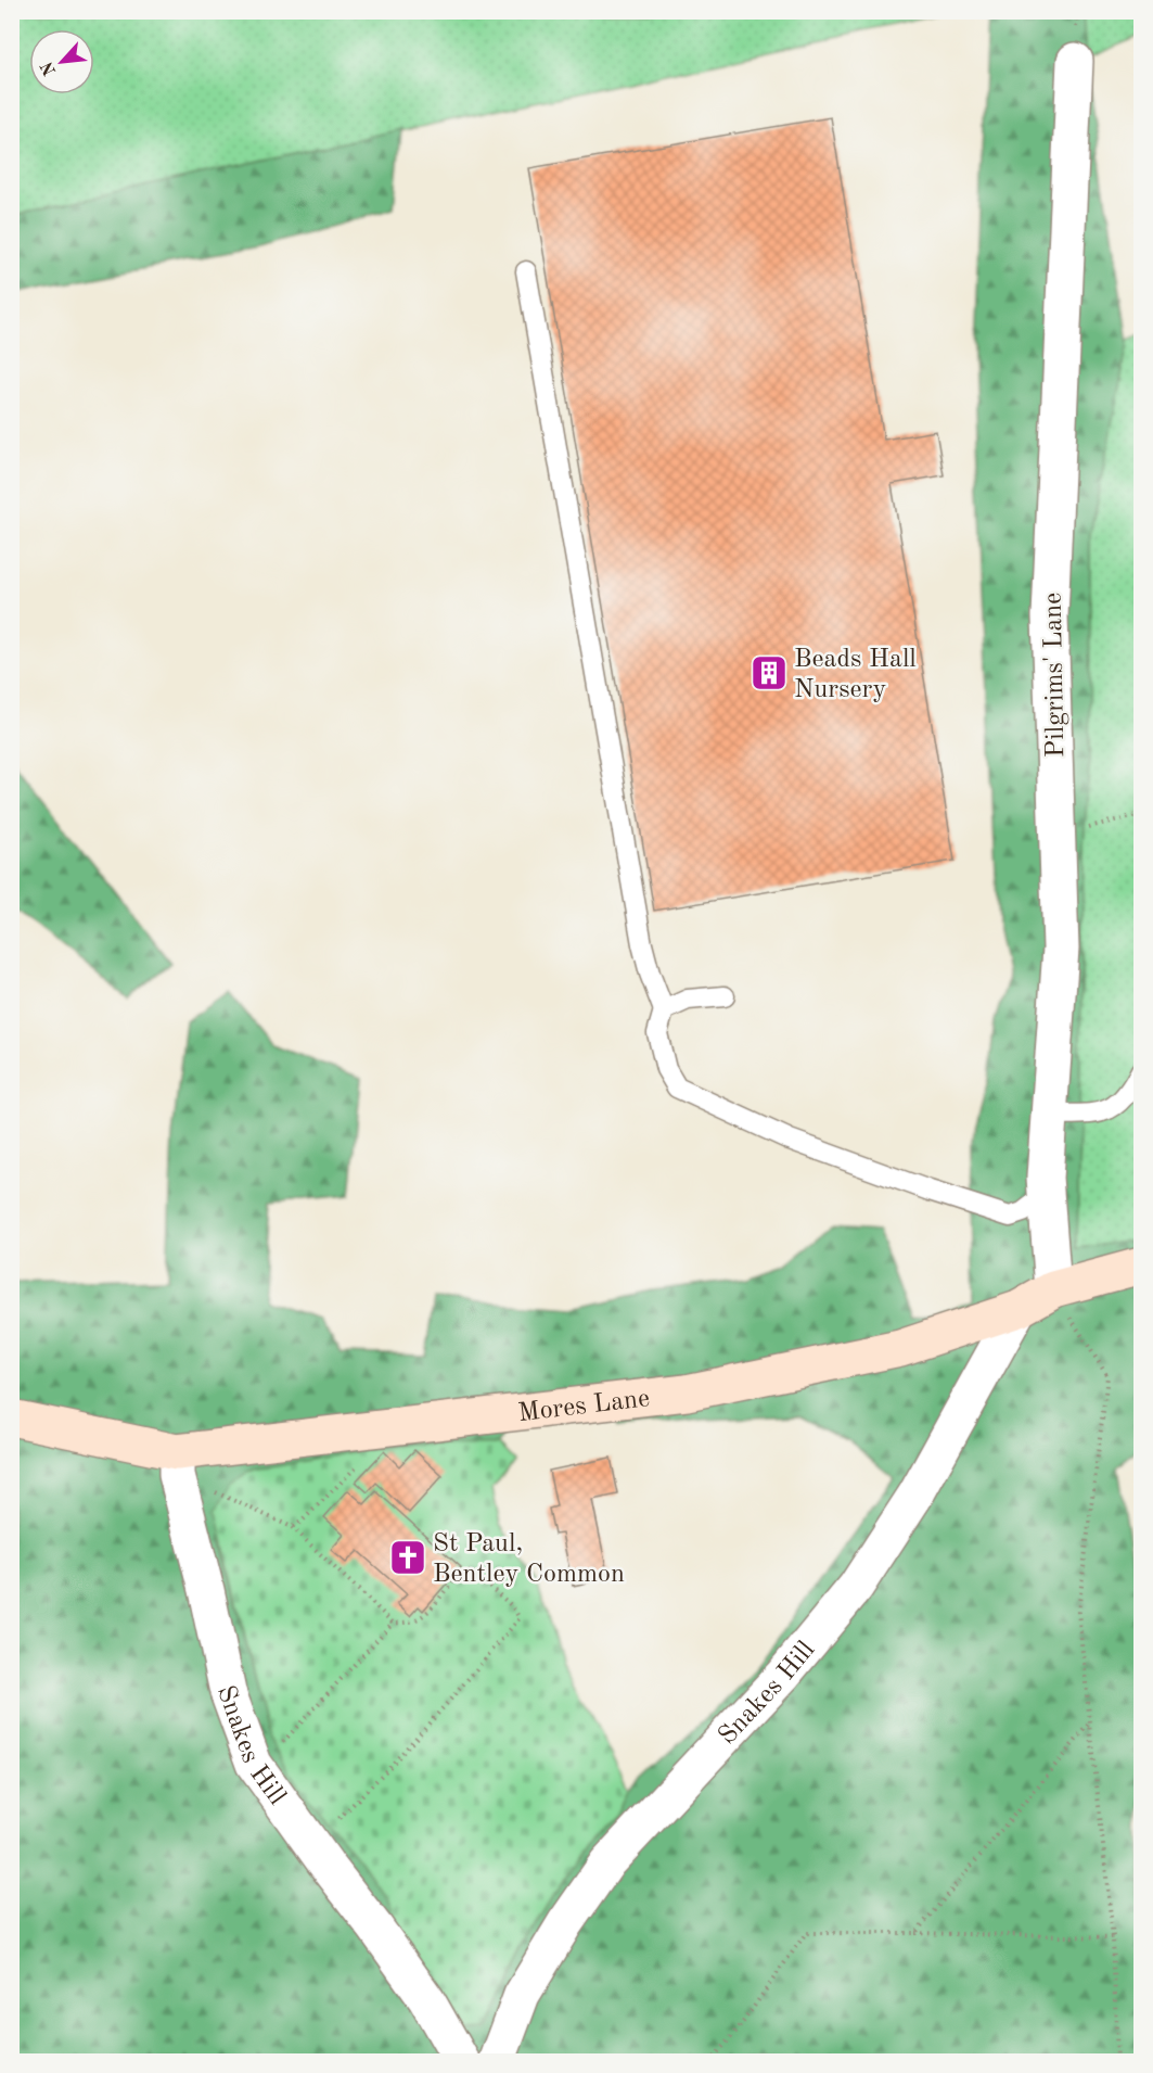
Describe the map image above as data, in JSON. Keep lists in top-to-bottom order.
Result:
{
  "streets": {
    "street": ["Pilgrims' Lane", "Mores Lane", "Snakes Hill"]
  },
  "crossings": [
    ["Pilgrims' Lane", "Mores Lane"],
    ["Mores Lane", "Snakes Hill"]
  ],
  "places": {
    "building": ["Beads Hall Nursery"],
    "church": ["St Paul, Bentley Common"]
  },
  "north": "bottom left"
}
